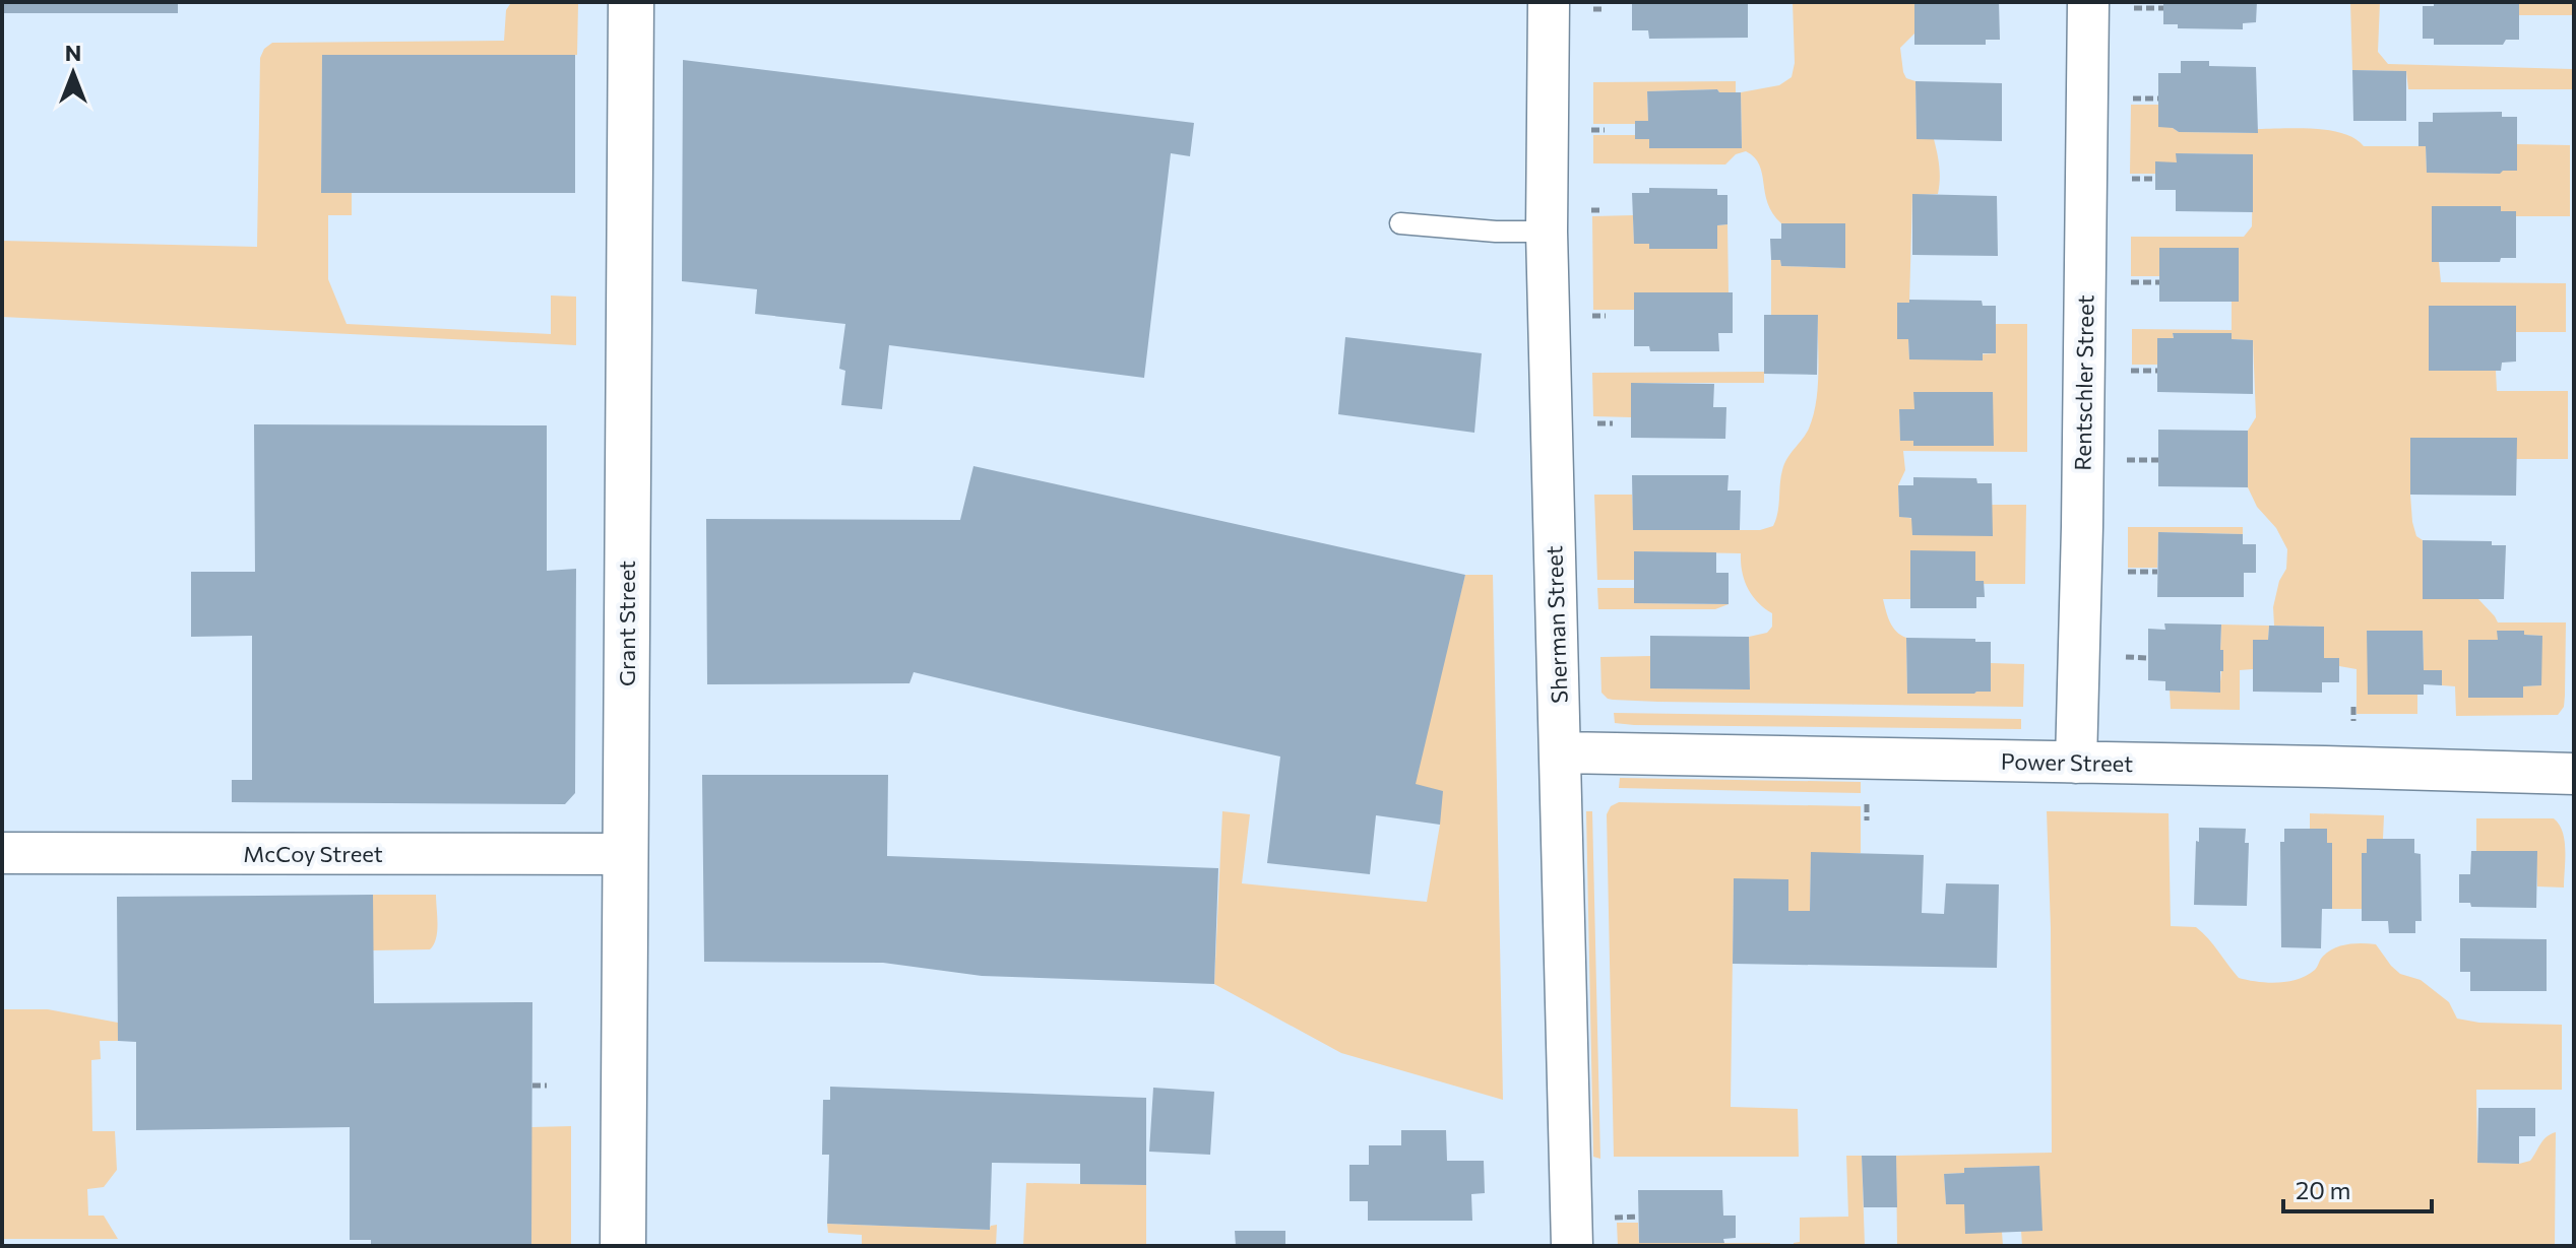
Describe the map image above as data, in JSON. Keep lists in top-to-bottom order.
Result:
{
  "streets": {
    "main road": ["Grant Street"],
    "street": [
      "Rentschler Street",
      "Sherman Street",
      "Power Street",
      "McCoy Street"
    ]
  },
  "crossings": [
    ["Rentschler Street", "Power Street"],
    ["Grant Street", "McCoy Street"],
    ["Sherman Street", "Power Street"]
  ],
  "scale_bar": "20 m",
  "north": "top"
}
